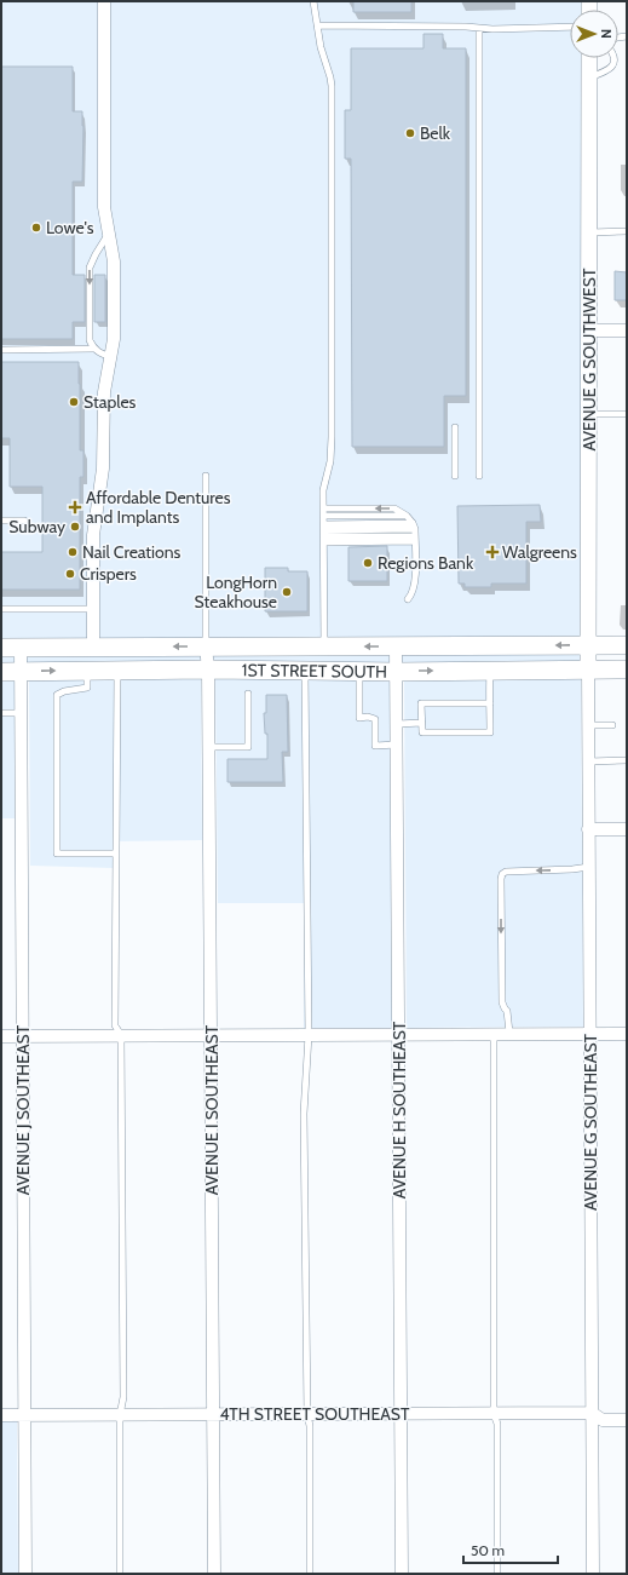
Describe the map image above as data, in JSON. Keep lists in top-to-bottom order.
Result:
{
  "streets": {
    "main road": ["1ST STREET SOUTH"],
    "street": [
      "AVENUE G SOUTHWEST",
      "AVENUE J SOUTHEAST",
      "AVENUE I SOUTHEAST",
      "AVENUE H SOUTHEAST",
      "AVENUE G SOUTHEAST",
      "4TH STREET SOUTHEAST"
    ]
  },
  "crossings": [
    ["AVENUE G SOUTHWEST", "1ST STREET SOUTH"],
    ["AVENUE G SOUTHWEST", "AVENUE G SOUTHEAST"],
    ["1ST STREET SOUTH", "AVENUE J SOUTHEAST"],
    ["1ST STREET SOUTH", "AVENUE I SOUTHEAST"],
    ["1ST STREET SOUTH", "AVENUE H SOUTHEAST"],
    ["1ST STREET SOUTH", "AVENUE G SOUTHEAST"],
    ["AVENUE J SOUTHEAST", "4TH STREET SOUTHEAST"],
    ["AVENUE I SOUTHEAST", "4TH STREET SOUTHEAST"],
    ["AVENUE H SOUTHEAST", "4TH STREET SOUTHEAST"],
    ["AVENUE G SOUTHEAST", "4TH STREET SOUTHEAST"]
  ],
  "places": {
    "other": [
      "Belk",
      "Lowe's",
      "Staples",
      "Subway",
      "Nail Creations",
      "Regions Bank",
      "Crispers",
      "LongHorn Steakhouse"
    ],
    "health": ["Affordable Dentures and Implants", "Walgreens"]
  },
  "scale_bar": "50 m",
  "north": "right"
}
